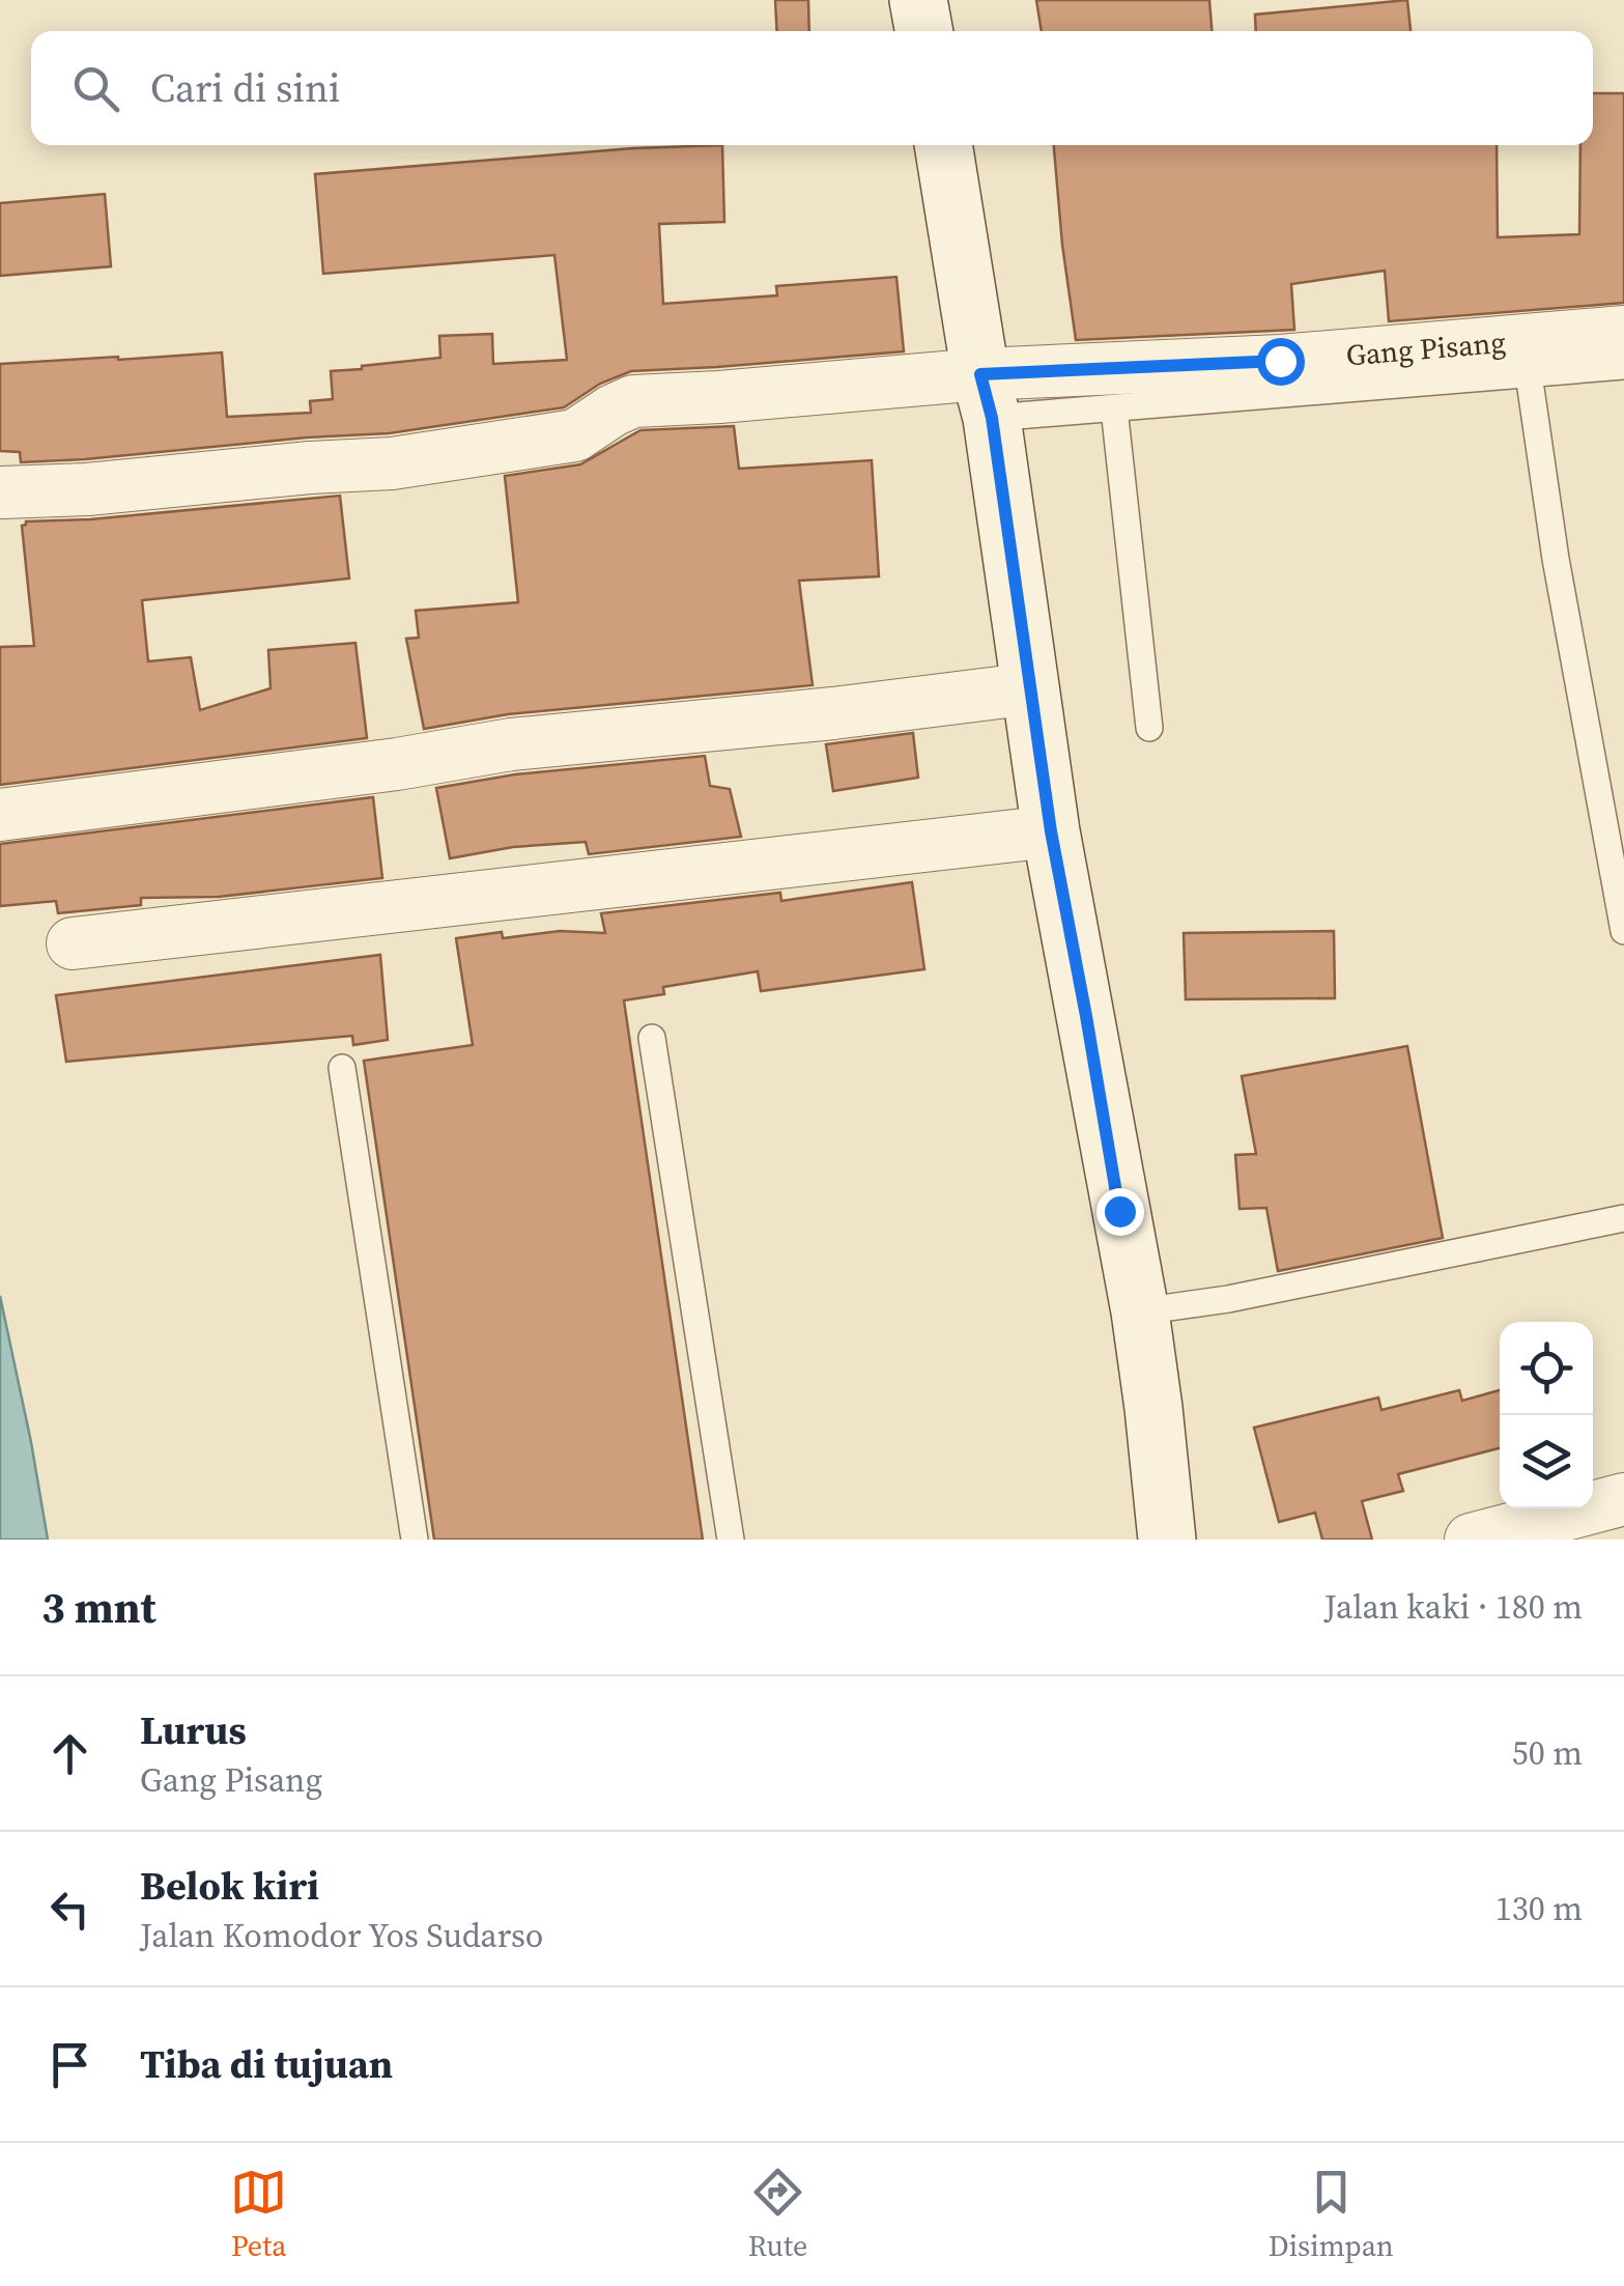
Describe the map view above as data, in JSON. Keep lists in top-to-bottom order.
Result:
{
  "streets": {
    "street": ["Gang Pisang"]
  },
  "page": {
    "search": "Cari di sini",
    "heading": ["3 mnt", "Jalan kaki · 180 m"],
    "list": [
      ["Lurus", "Gang Pisang", "50 m"],
      ["Belok kiri", "Jalan Komodor Yos Sudarso", "130 m"],
      "Tiba di tujuan"
    ],
    "nav": ["Peta", "Rute", "Disimpan"]
  }
}
